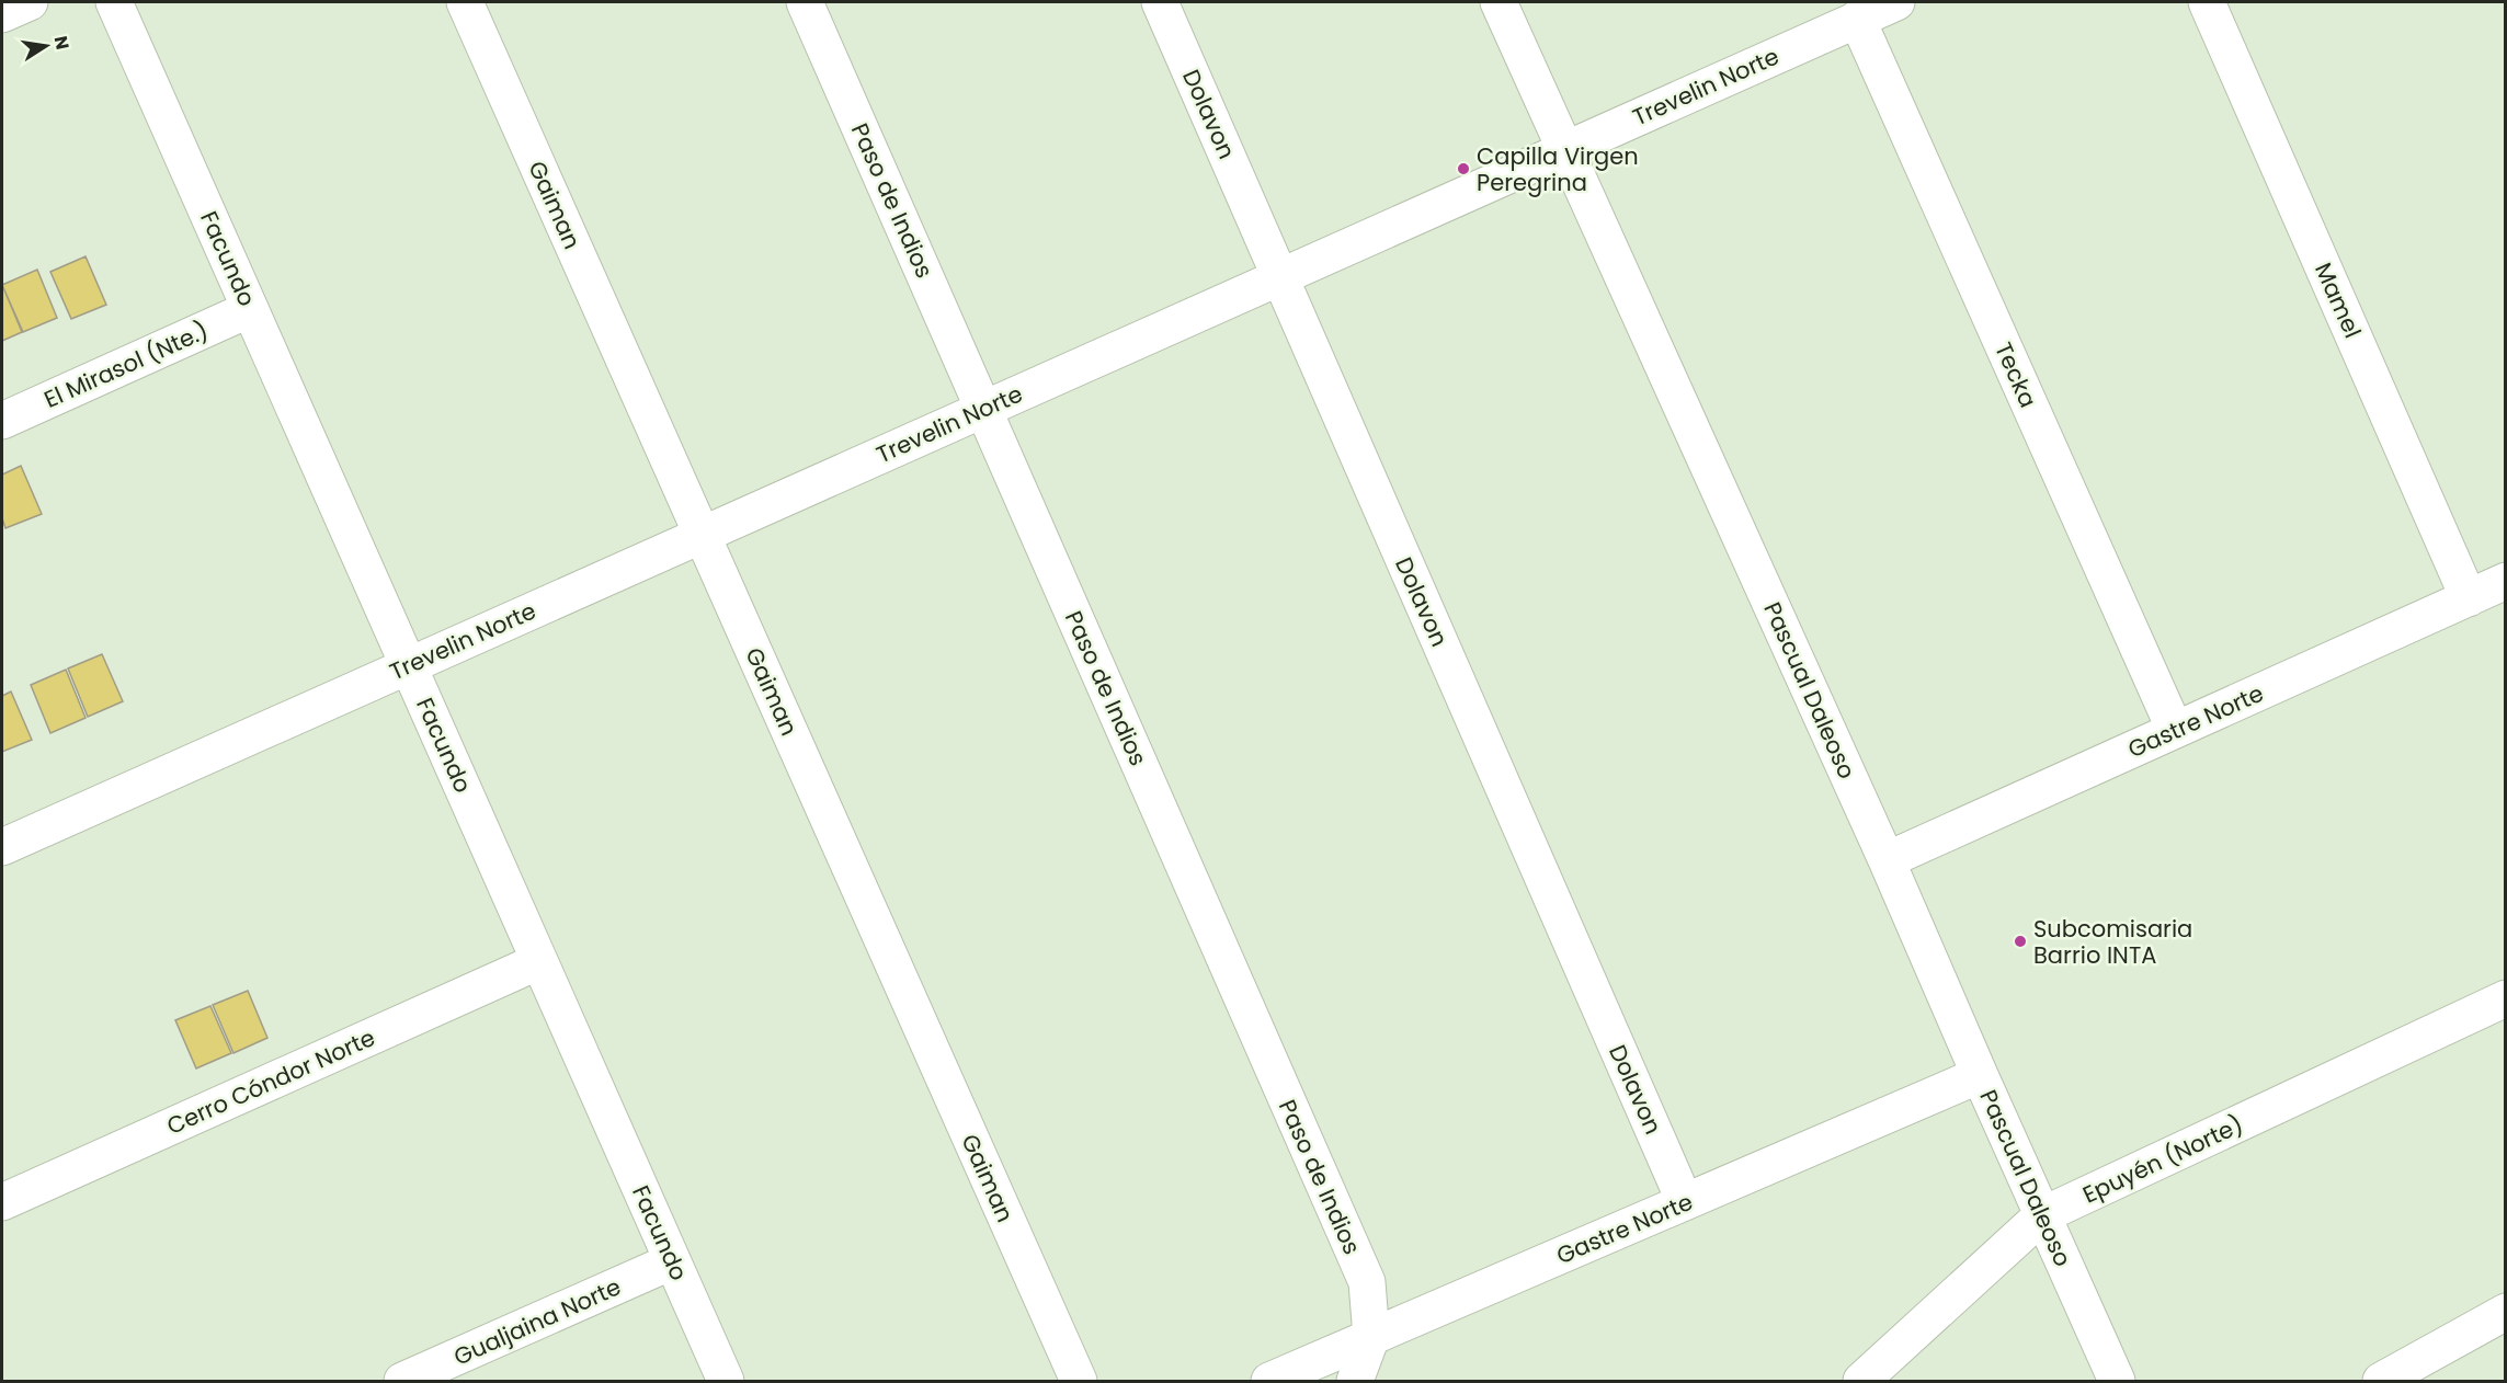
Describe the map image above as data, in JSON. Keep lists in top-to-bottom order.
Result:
{
  "streets": {
    "street": [
      "Trevelin Norte",
      "Dolavon",
      "Paso de Indios",
      "Gaiman",
      "Facundo",
      "Mamel",
      "El Mirasol (Nte.)",
      "Tecka",
      "Pascual Daleoso",
      "Gastre Norte",
      "Cerro Cóndor Norte",
      "Epuyén (Norte)",
      "Gualjaina Norte"
    ]
  },
  "crossings": [
    ["Trevelin Norte", "Dolavon"],
    ["Trevelin Norte", "Paso de Indios"],
    ["Trevelin Norte", "Gaiman"],
    ["Trevelin Norte", "Facundo"],
    ["Trevelin Norte", "Tecka"],
    ["Trevelin Norte", "Pascual Daleoso"],
    ["Dolavon", "Gastre Norte"],
    ["Paso de Indios", "Gastre Norte"],
    ["Facundo", "El Mirasol (Nte.)"],
    ["Facundo", "Cerro Cóndor Norte"],
    ["Facundo", "Gualjaina Norte"],
    ["Mamel", "Gastre Norte"],
    ["Tecka", "Gastre Norte"],
    ["Pascual Daleoso", "Gastre Norte"],
    ["Pascual Daleoso", "Epuyén (Norte)"]
  ],
  "places": ["Capilla Virgen Peregrina", "Subcomisaria Barrio INTA"],
  "north": "right"
}
